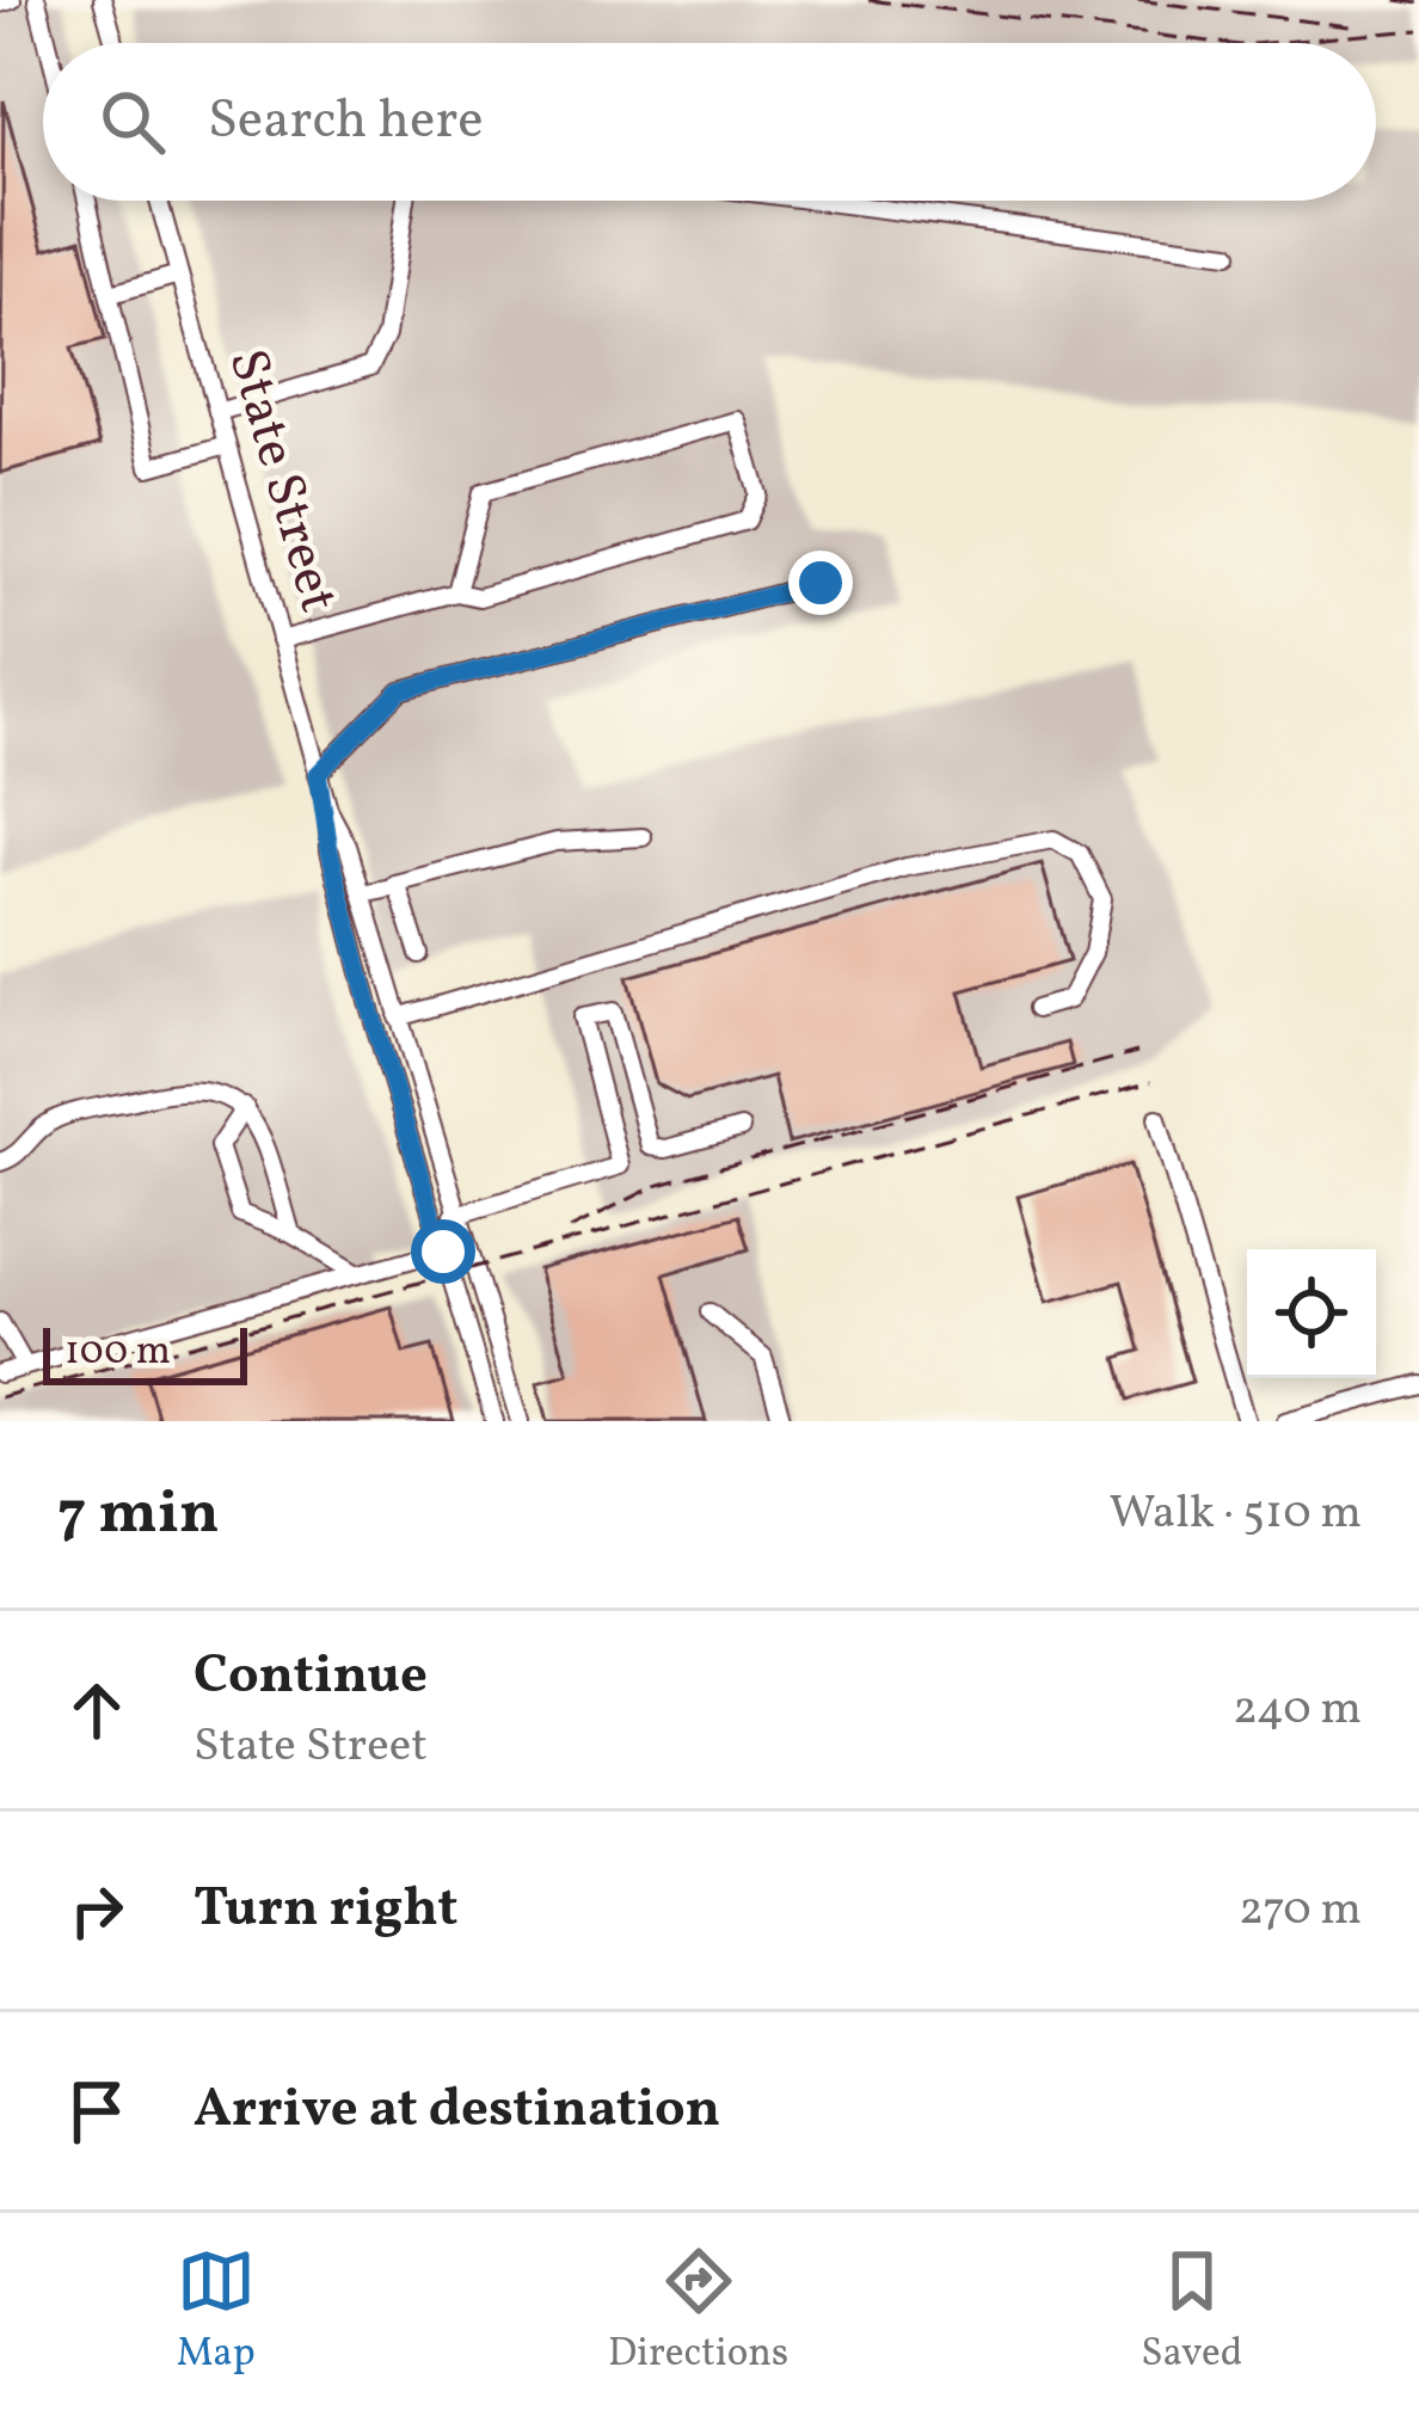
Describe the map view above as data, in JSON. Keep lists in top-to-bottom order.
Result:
{
  "streets": {
    "street": ["State Street"]
  },
  "scale_bar": "100 m",
  "page": {
    "search": "Search here",
    "scale": "100 m",
    "heading": ["7 min", "Walk · 510 m"],
    "list": [
      ["Continue", "State Street", "240 m"],
      ["Turn right", "270 m"],
      "Arrive at destination"
    ],
    "nav": ["Map", "Directions", "Saved"]
  }
}
